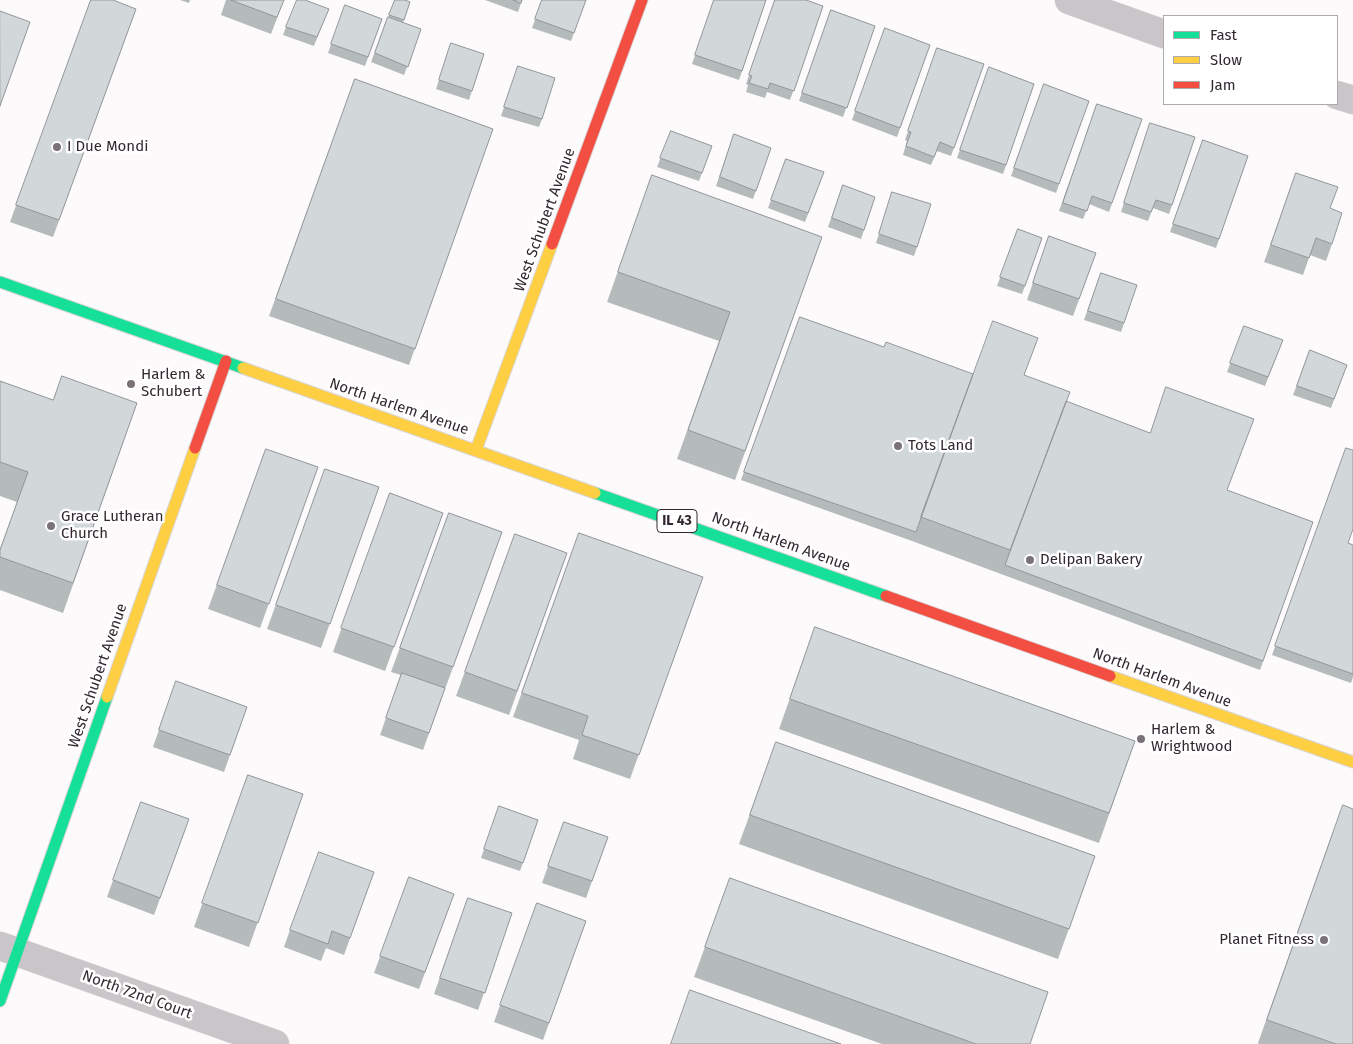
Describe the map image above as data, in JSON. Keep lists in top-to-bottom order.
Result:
{
  "streets": {
    "main road": ["West Schubert Avenue", "North Harlem Avenue", "IL 43"],
    "street": ["North 72nd Court"]
  },
  "crossings": [
    ["West Schubert Avenue", "North Harlem Avenue"],
    ["West Schubert Avenue", "North 72nd Court"]
  ],
  "places": [
    "I Due Mondi",
    "Harlem & Schubert",
    "Tots Land",
    "Grace Lutheran Church",
    "Delipan Bakery",
    "Harlem & Wrightwood",
    "Planet Fitness"
  ],
  "legend": ["Fast", "Slow", "Jam"]
}
